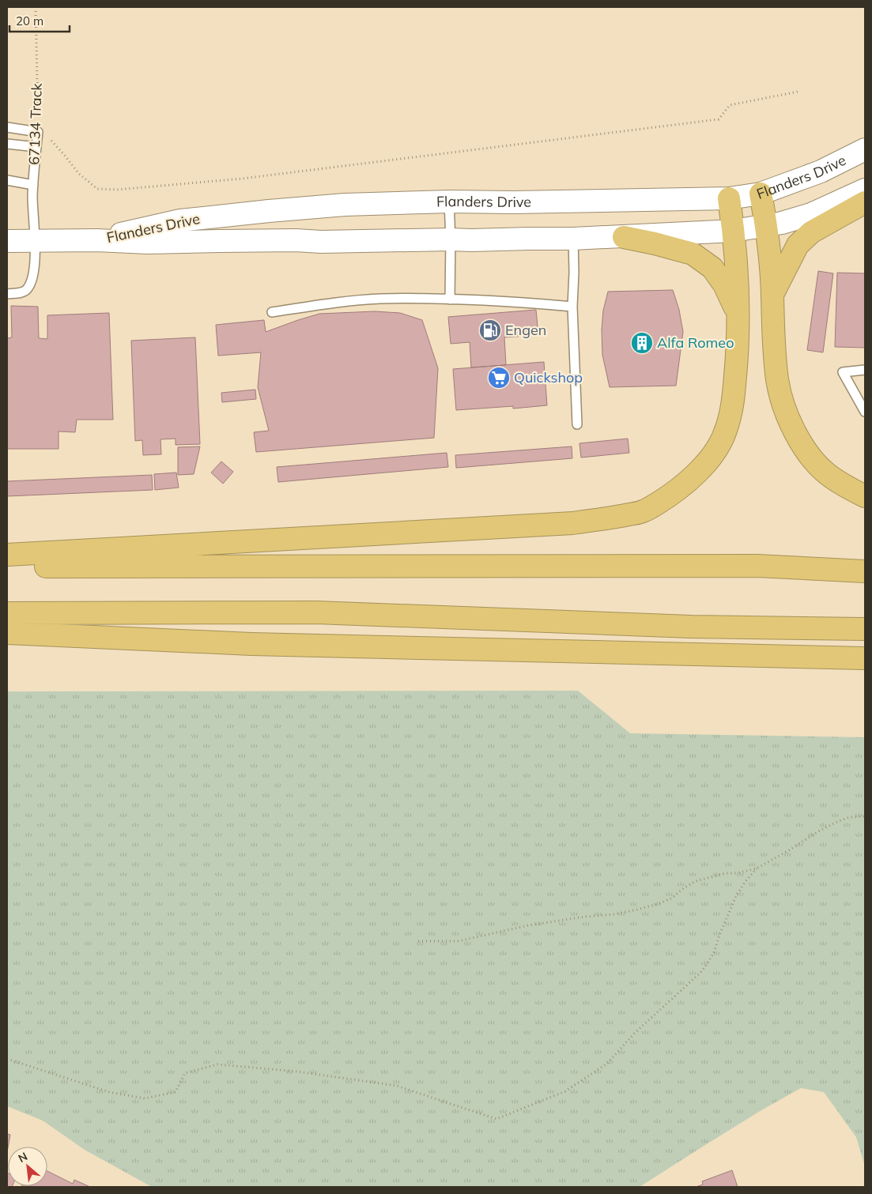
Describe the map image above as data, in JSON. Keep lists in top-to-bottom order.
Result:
{
  "streets": {
    "street": ["Flanders Drive"],
    "lane": ["67134 Track"]
  },
  "crossings": [
    ["67134 Track", "Flanders Drive"]
  ],
  "places": {
    "fuel station": ["Engen"],
    "building": ["Alfa Romeo"],
    "supermarket": ["Quickshop"]
  },
  "scale_bar": "20 m",
  "north": "top left"
}
